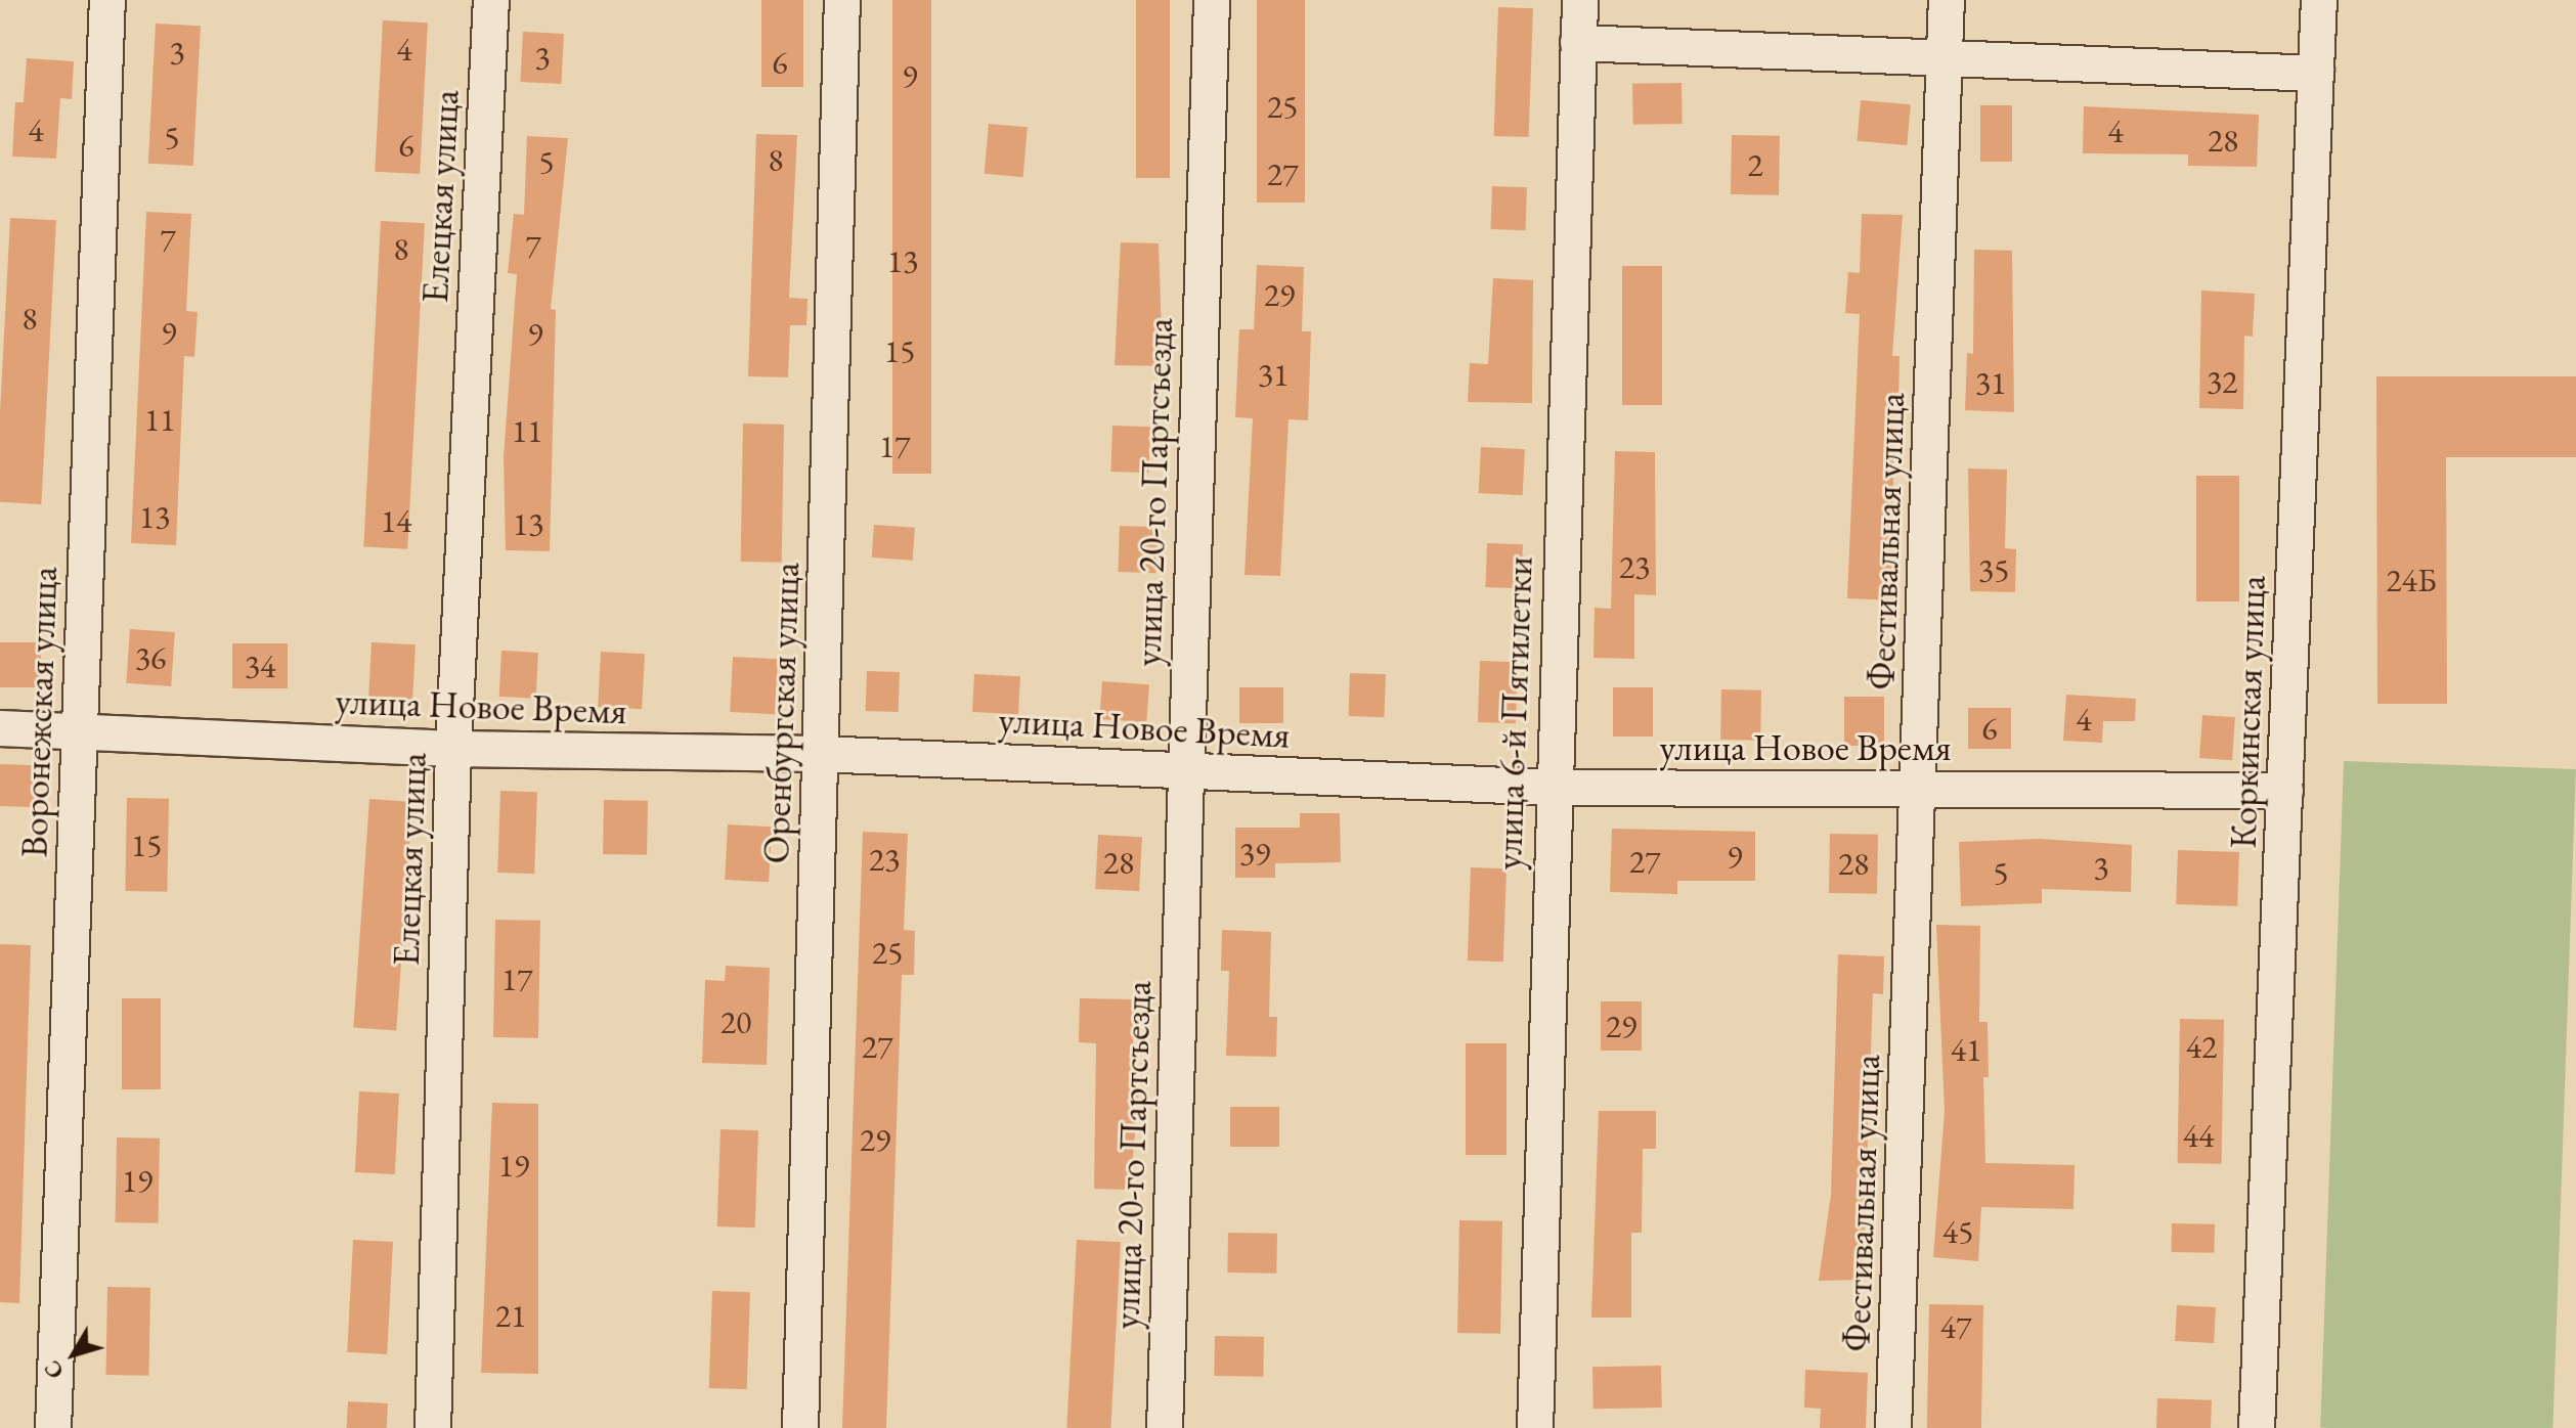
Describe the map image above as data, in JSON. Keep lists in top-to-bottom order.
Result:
{
  "streets": {
    "street": [
      "Елецкая улица",
      "улица 20-го Партсъезда",
      "Фестивальная улица",
      "улица Новое Время",
      "Воронежская улица",
      "Коркинская улица",
      "Оренбургская улица",
      "улица 6-й Пятилетки"
    ]
  },
  "crossings": [
    ["Елецкая улица", "улица Новое Время"],
    ["улица 20-го Партсъезда", "улица Новое Время"],
    ["Фестивальная улица", "улица Новое Время"],
    ["улица Новое Время", "Воронежская улица"],
    ["улица Новое Время", "Коркинская улица"],
    ["улица Новое Время", "Оренбургская улица"],
    ["улица Новое Время", "улица 6-й Пятилетки"]
  ],
  "house_numbers": [
    "4",
    "3",
    "3",
    "6",
    "9",
    "25",
    "4",
    "4",
    "5",
    "28",
    "6",
    "8",
    "5",
    "2",
    "27",
    "7",
    "7",
    "8",
    "13",
    "29",
    "8",
    "9",
    "9",
    "15",
    "31",
    "32",
    "31",
    "11",
    "11",
    "17",
    "13",
    "14",
    "13",
    "23",
    "35",
    "24Б",
    "36",
    "34",
    "4",
    "6",
    "15",
    "39",
    "9",
    "23",
    "27",
    "28",
    "28",
    "3",
    "5",
    "25",
    "17",
    "20",
    "29",
    "27",
    "42",
    "41",
    "44",
    "29",
    "19",
    "19",
    "45",
    "21",
    "47"
  ],
  "north": "bottom left"
}
